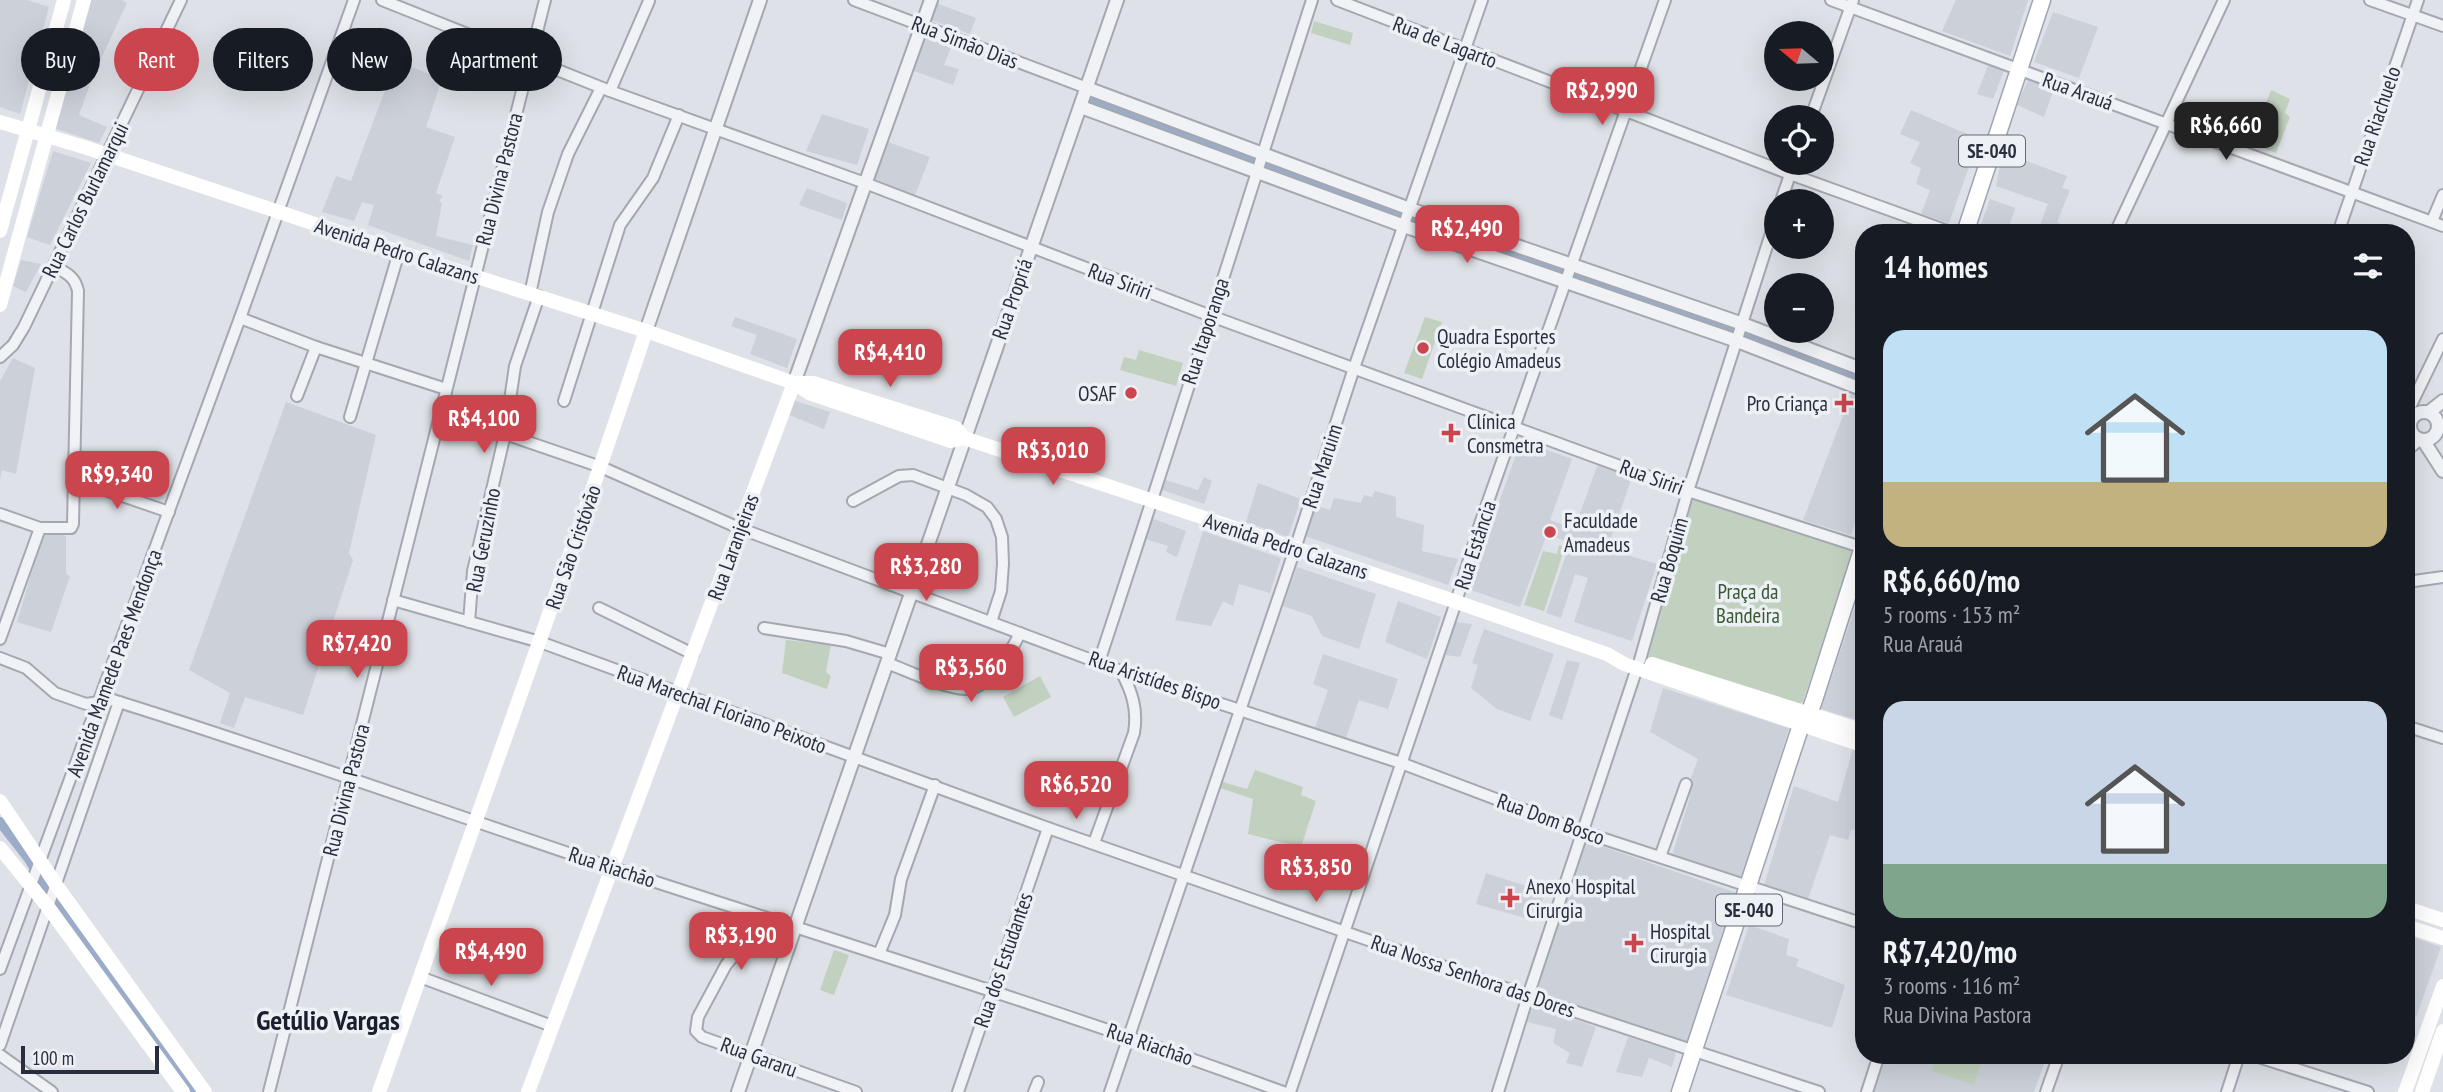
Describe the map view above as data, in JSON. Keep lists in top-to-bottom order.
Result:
{
  "streets": {
    "main road": [
      "SE-040",
      "Avenida Pedro Calazans",
      "Rua São Cristóvão",
      "Rua Laranjeiras"
    ],
    "street": [
      "Rua Simão Dias",
      "Rua de Lagarto",
      "Rua Arauá",
      "Rua Riachuelo",
      "Rua Divina Pastora",
      "Rua Carlos Burlamarqui",
      "Rua Siriri",
      "Rua Propriá",
      "Rua Itaporanga",
      "Rua Maruim",
      "Rua Geruzinho",
      "Rua Estância",
      "Rua Boquim",
      "Avenida Mamede Paes Mendonça",
      "Rua Aristídes Bispo",
      "Rua Marechal Floriano Peixoto",
      "Rua Dom Bosco",
      "Rua Riachão",
      "Rua dos Estudantes",
      "Rua Nossa Senhora das Dores",
      "Rua Gararu"
    ]
  },
  "crossings": [
    ["Rua Simão Dias", "Rua Propriá"],
    ["Rua Simão Dias", "Rua Laranjeiras"],
    ["Rua de Lagarto", "Rua Maruim"],
    ["Rua de Lagarto", "Rua Estância"],
    ["Rua Arauá", "Rua Riachuelo"],
    ["Rua Arauá", "SE-040"],
    ["SE-040", "Avenida Pedro Calazans"],
    ["SE-040", "Rua Dom Bosco"],
    ["SE-040", "Rua Nossa Senhora das Dores"],
    ["Rua Divina Pastora", "Avenida Pedro Calazans"],
    ["Rua Divina Pastora", "Rua Aristídes Bispo"],
    ["Rua Divina Pastora", "Rua Marechal Floriano Peixoto"],
    ["Rua Divina Pastora", "Rua Riachão"],
    ["Rua Carlos Burlamarqui", "Avenida Pedro Calazans"],
    ["Avenida Pedro Calazans", "Rua Propriá"],
    ["Avenida Pedro Calazans", "Rua Itaporanga"],
    ["Avenida Pedro Calazans", "Rua Maruim"],
    ["Avenida Pedro Calazans", "Rua Geruzinho"],
    ["Avenida Pedro Calazans", "Rua Estância"],
    ["Avenida Pedro Calazans", "Rua São Cristóvão"],
    ["Avenida Pedro Calazans", "Rua Laranjeiras"],
    ["Avenida Pedro Calazans", "Rua Boquim"],
    ["Avenida Pedro Calazans", "Avenida Mamede Paes Mendonça"],
    ["Rua Siriri", "Rua Propriá"],
    ["Rua Siriri", "Rua Itaporanga"],
    ["Rua Siriri", "Rua Maruim"],
    ["Rua Siriri", "Rua Geruzinho"],
    ["Rua Siriri", "Rua Estância"],
    ["Rua Siriri", "Rua São Cristóvão"],
    ["Rua Siriri", "Rua Laranjeiras"],
    ["Rua Siriri", "Rua Boquim"],
    ["Rua Propriá", "Rua Aristídes Bispo"],
    ["Rua Propriá", "Rua Marechal Floriano Peixoto"],
    ["Rua Propriá", "Rua Riachão"],
    ["Rua Propriá", "Rua Gararu"],
    ["Rua Itaporanga", "Rua Aristídes Bispo"],
    ["Rua Maruim", "Rua Aristídes Bispo"],
    ["Rua Maruim", "Rua Dom Bosco"],
    ["Rua Maruim", "Rua Riachão"],
    ["Rua Maruim", "Rua Nossa Senhora das Dores"],
    ["Rua Geruzinho", "Rua Aristídes Bispo"],
    ["Rua Geruzinho", "Rua Marechal Floriano Peixoto"],
    ["Rua Estância", "Rua Dom Bosco"],
    ["Rua Estância", "Rua Nossa Senhora das Dores"],
    ["Rua São Cristóvão", "Rua Aristídes Bispo"],
    ["Rua São Cristóvão", "Rua Marechal Floriano Peixoto"],
    ["Rua São Cristóvão", "Rua Riachão"],
    ["Rua Laranjeiras", "Rua Aristídes Bispo"],
    ["Rua Laranjeiras", "Rua Marechal Floriano Peixoto"],
    ["Rua Laranjeiras", "Rua Riachão"],
    ["Rua Boquim", "Rua Dom Bosco"],
    ["Rua Boquim", "Rua Nossa Senhora das Dores"],
    ["Avenida Mamede Paes Mendonça", "Rua Riachão"],
    ["Rua Aristídes Bispo", "Rua Dom Bosco"],
    ["Rua Marechal Floriano Peixoto", "Rua dos Estudantes"],
    ["Rua Marechal Floriano Peixoto", "Rua Nossa Senhora das Dores"],
    ["Rua Riachão", "Rua dos Estudantes"],
    ["Rua Riachão", "Rua Gararu"],
    ["Rua dos Estudantes", "Rua Nossa Senhora das Dores"]
  ],
  "districts": ["Getúlio Vargas"],
  "parks": ["Praça da Bandeira"],
  "places": {
    "other": ["Quadra Esportes Colégio Amadeus", "OSAF", "Faculdade Amadeus"],
    "health": [
      "Pro Criança",
      "Clínica Consmetra",
      "Anexo Hospital Cirurgia",
      "Hospital Cirurgia"
    ]
  },
  "scale_bar": "100 m",
  "north": "left",
  "page": {
    "map_buttons": ["+", "−"],
    "chip": [
      "Buy",
      "Rent",
      "Filters",
      "New",
      "Apartment"
    ],
    "price": [
      "R$2,990",
      "R$6,660",
      "R$2,490",
      "R$4,410",
      "R$4,100",
      "R$3,010",
      "R$9,340",
      "R$3,280",
      "R$7,420",
      "R$3,560",
      "R$6,520",
      "R$3,850",
      "R$3,190",
      "R$4,490"
    ],
    "heading": "14 homes",
    "list": [
      {
        "name": "R$6,660/mo",
        "note": "5 rooms · 153 m² · Rua Arauá"
      },
      {
        "name": "R$7,420/mo",
        "note": "3 rooms · 116 m² · Rua Divina Pastora"
      }
    ],
    "scale": "100 m"
  }
}
